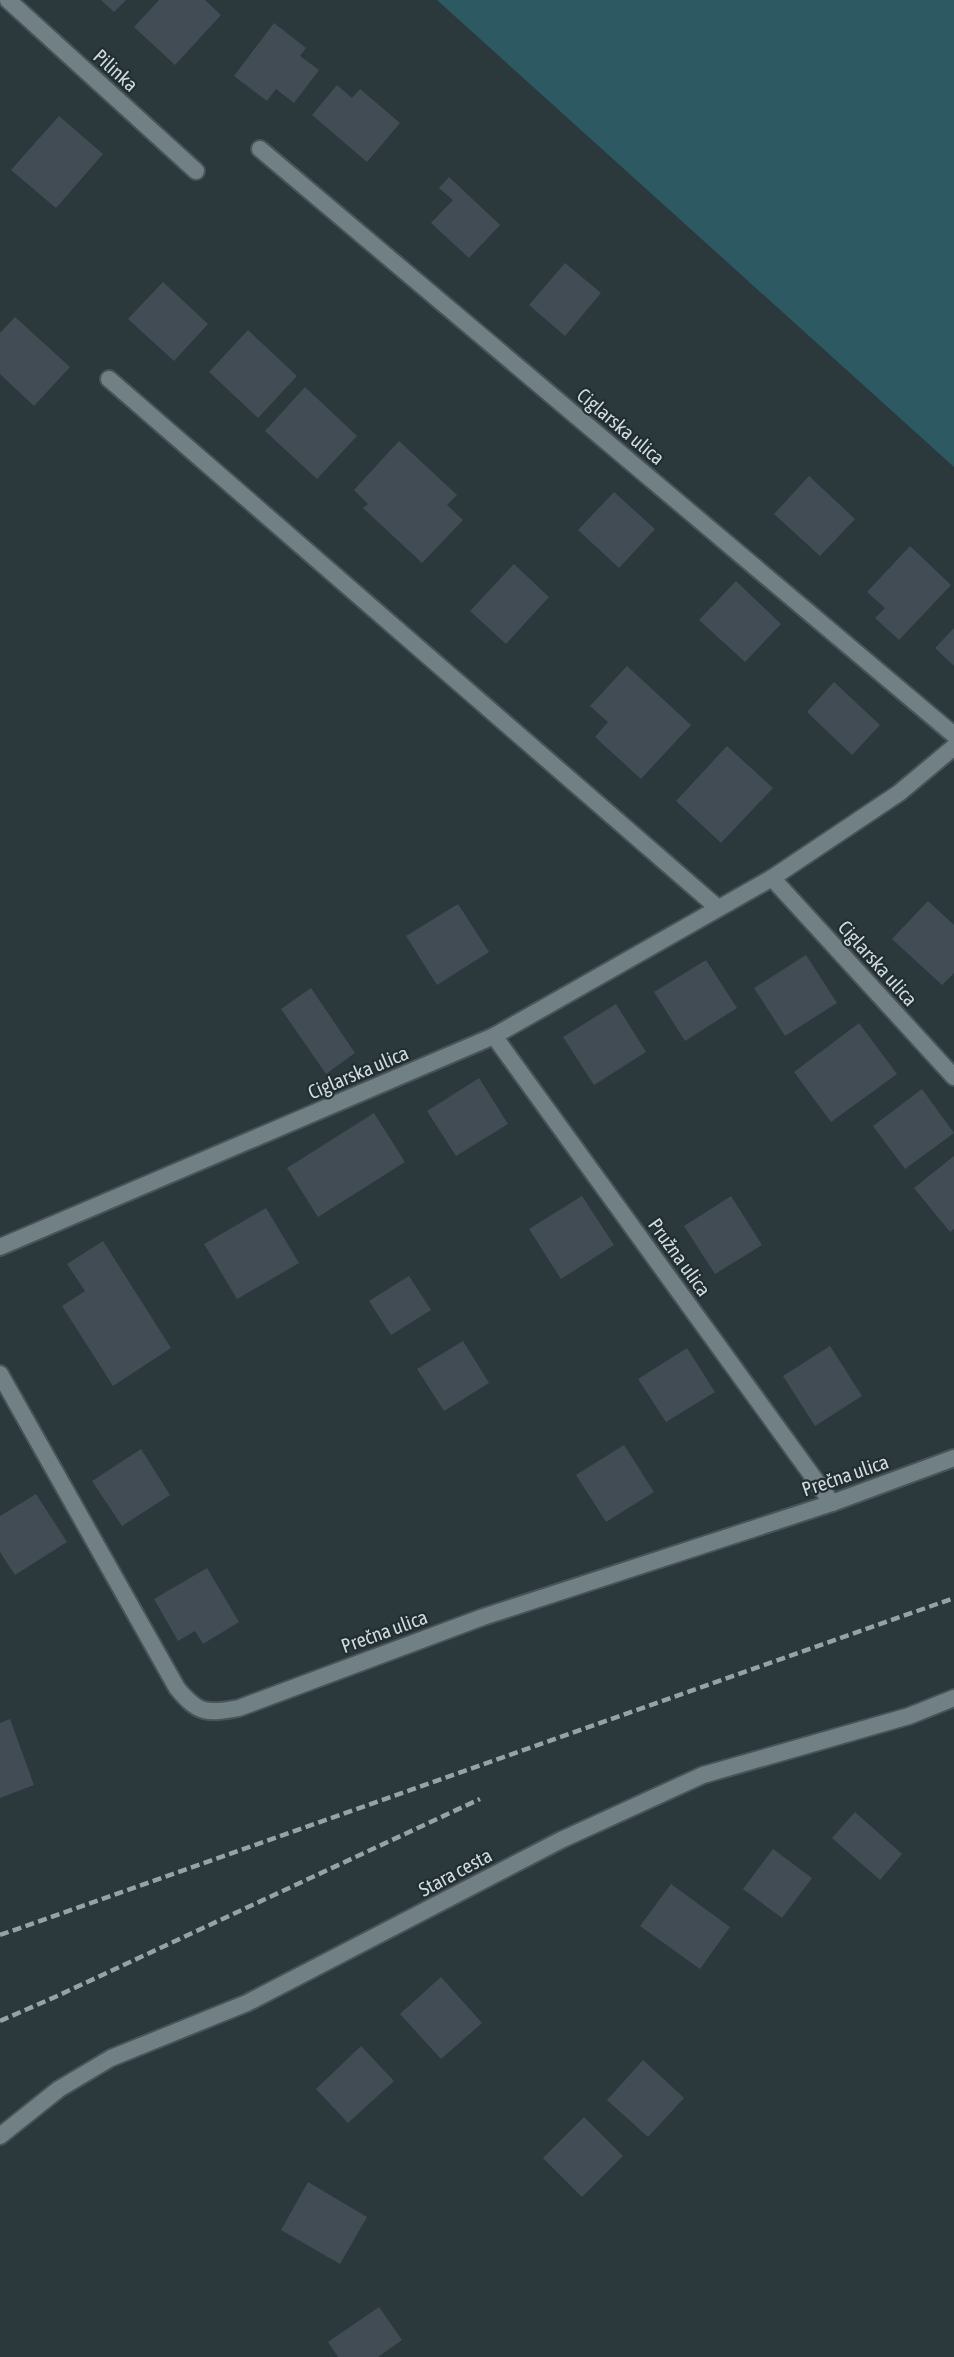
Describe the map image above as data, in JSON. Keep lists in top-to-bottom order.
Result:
{
  "streets": {
    "street": [
      "Pilinka",
      "Ciglarska ulica",
      "Pružna ulica",
      "Prečna ulica",
      "Stara cesta"
    ]
  },
  "crossings": [
    ["Ciglarska ulica", "Pružna ulica"],
    ["Pružna ulica", "Prečna ulica"]
  ]
}
